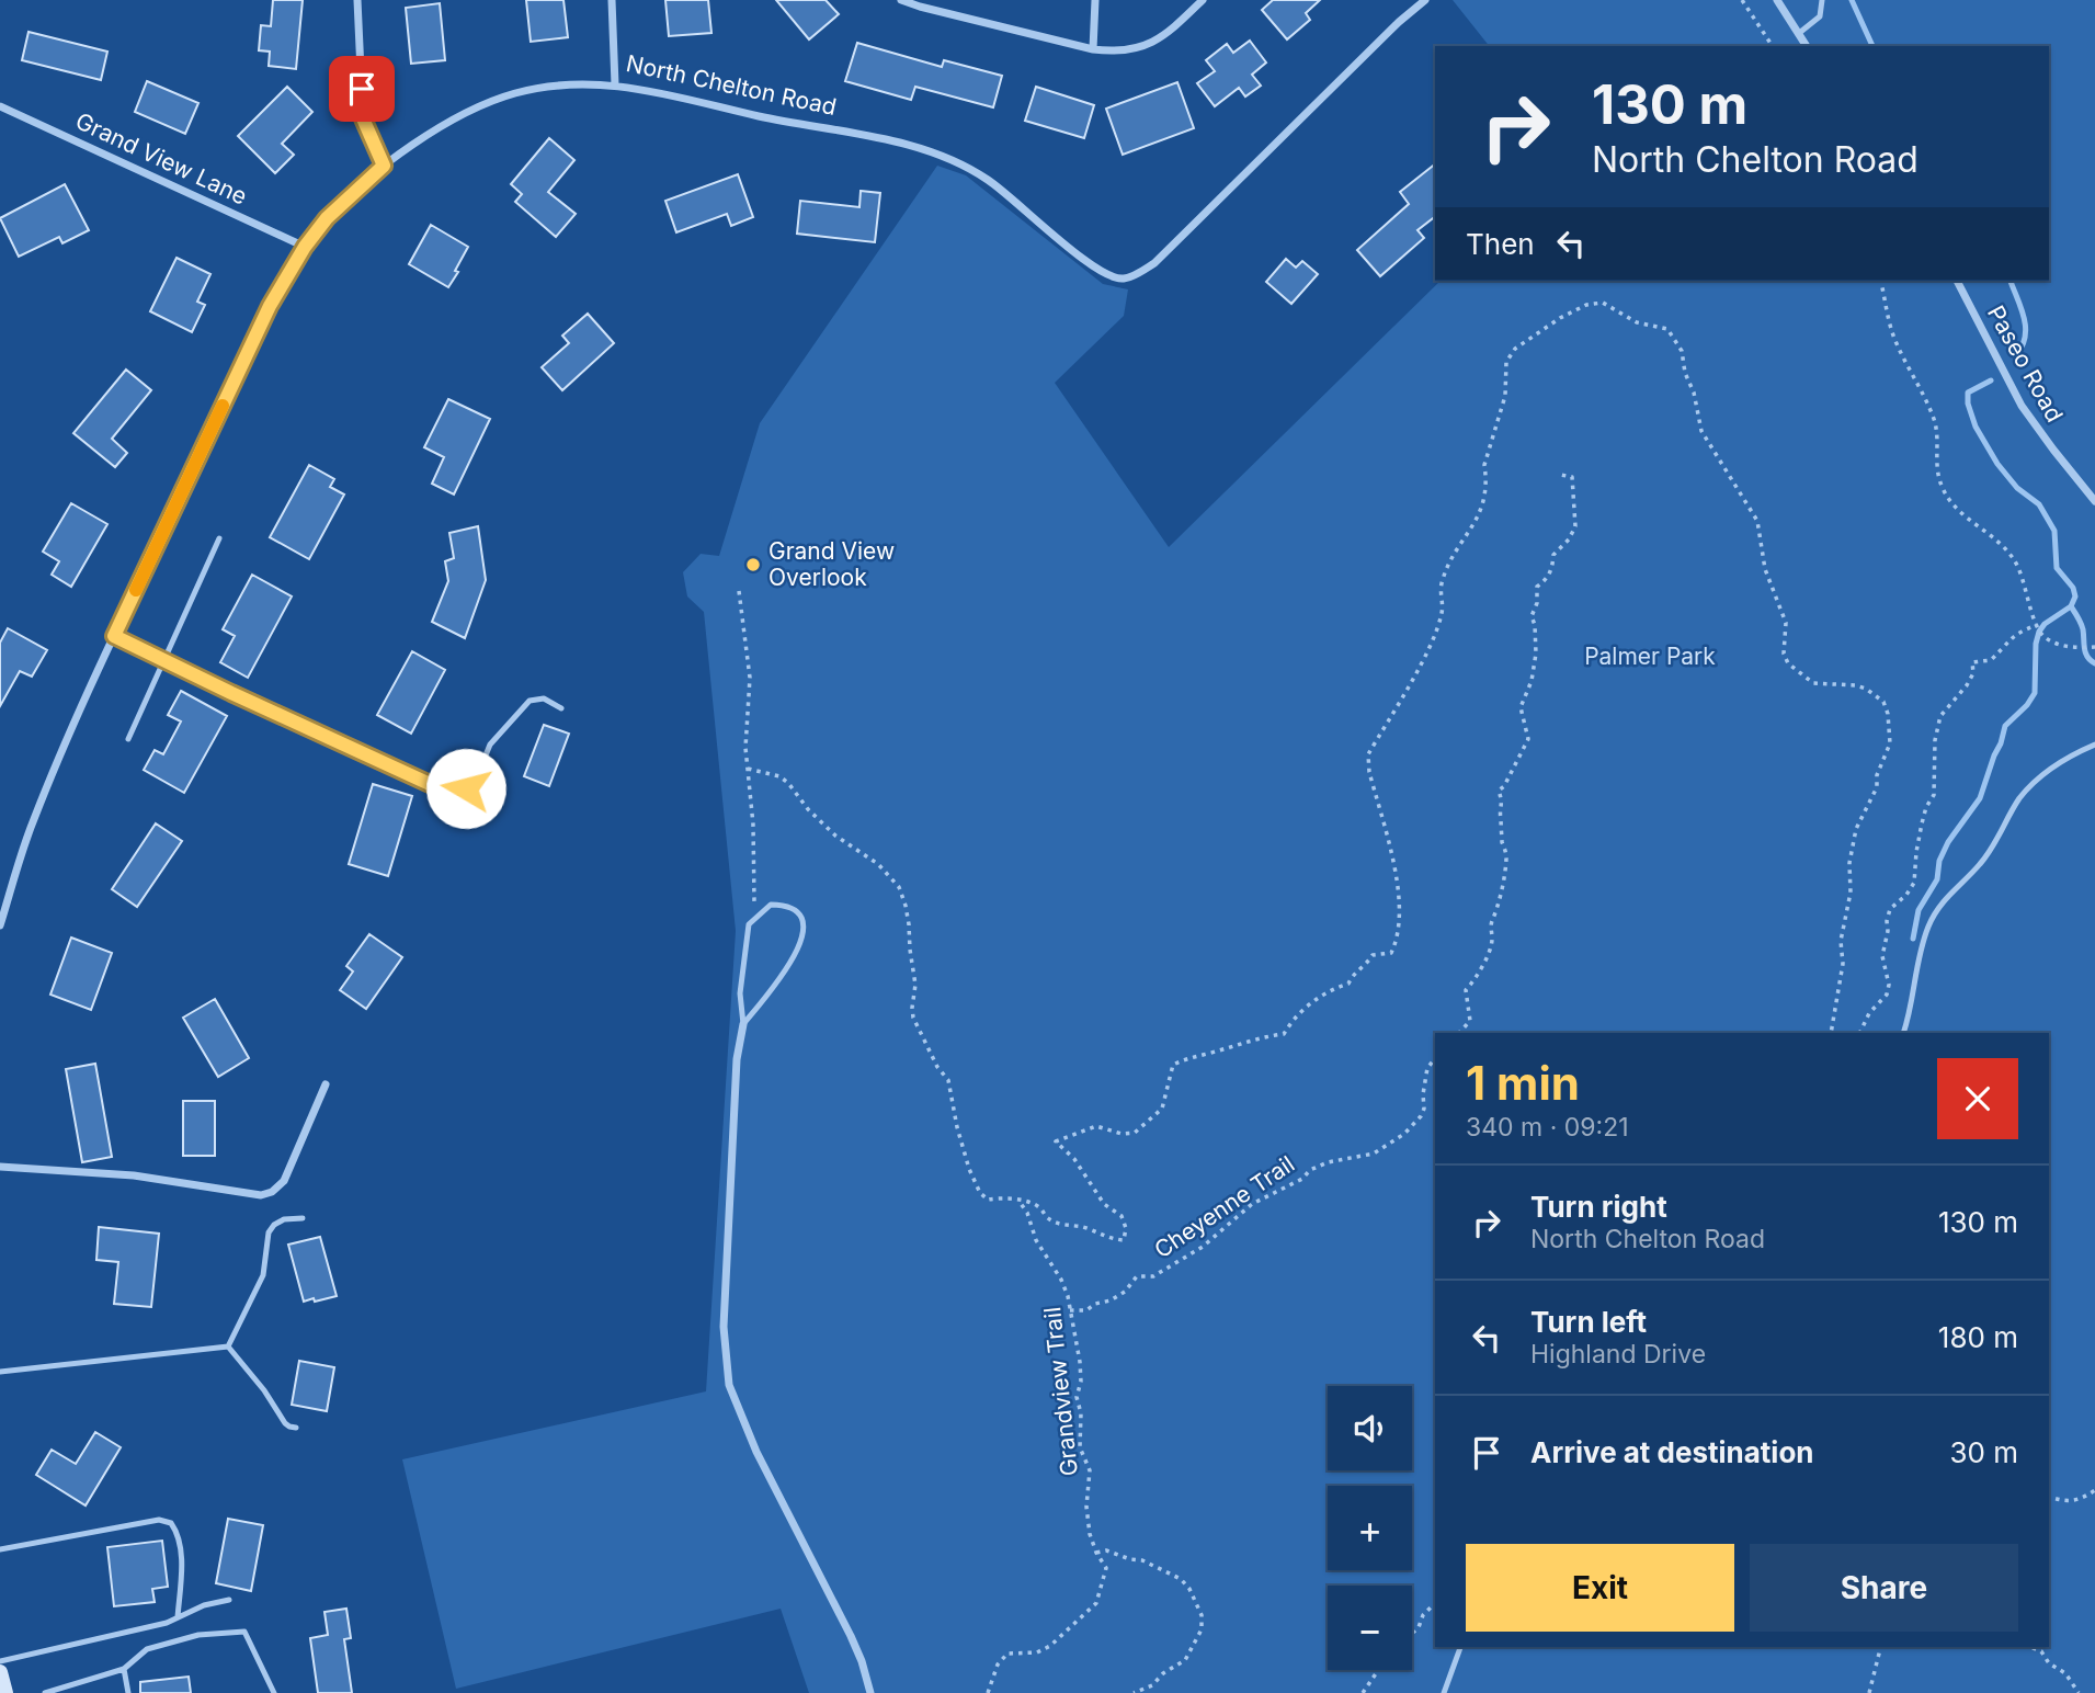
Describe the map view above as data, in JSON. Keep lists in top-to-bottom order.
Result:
{
  "streets": {
    "street": ["North Chelton Road", "Grand View Lane", "Paseo Road"],
    "path": ["Cheyenne Trail", "Grandview Trail"]
  },
  "crossings": [
    ["North Chelton Road", "Grand View Lane"],
    ["Cheyenne Trail", "Grandview Trail"]
  ],
  "parks": ["Palmer Park"],
  "places": ["Grand View Overlook"],
  "page": {
    "turn": ["130 m", "North Chelton Road"],
    "then": "Then",
    "heading": ["1 min", "340 m · 09:21"],
    "list": [
      {
        "name": "Turn right",
        "note": "North Chelton Road",
        "value": "130 m"
      },
      {
        "name": "Turn left",
        "note": "Highland Drive",
        "value": "180 m"
      },
      {
        "name": "Arrive at destination",
        "value": "30 m"
      }
    ],
    "map_buttons": ["+", "−"],
    "buttons": ["Exit", "Share"]
  }
}
